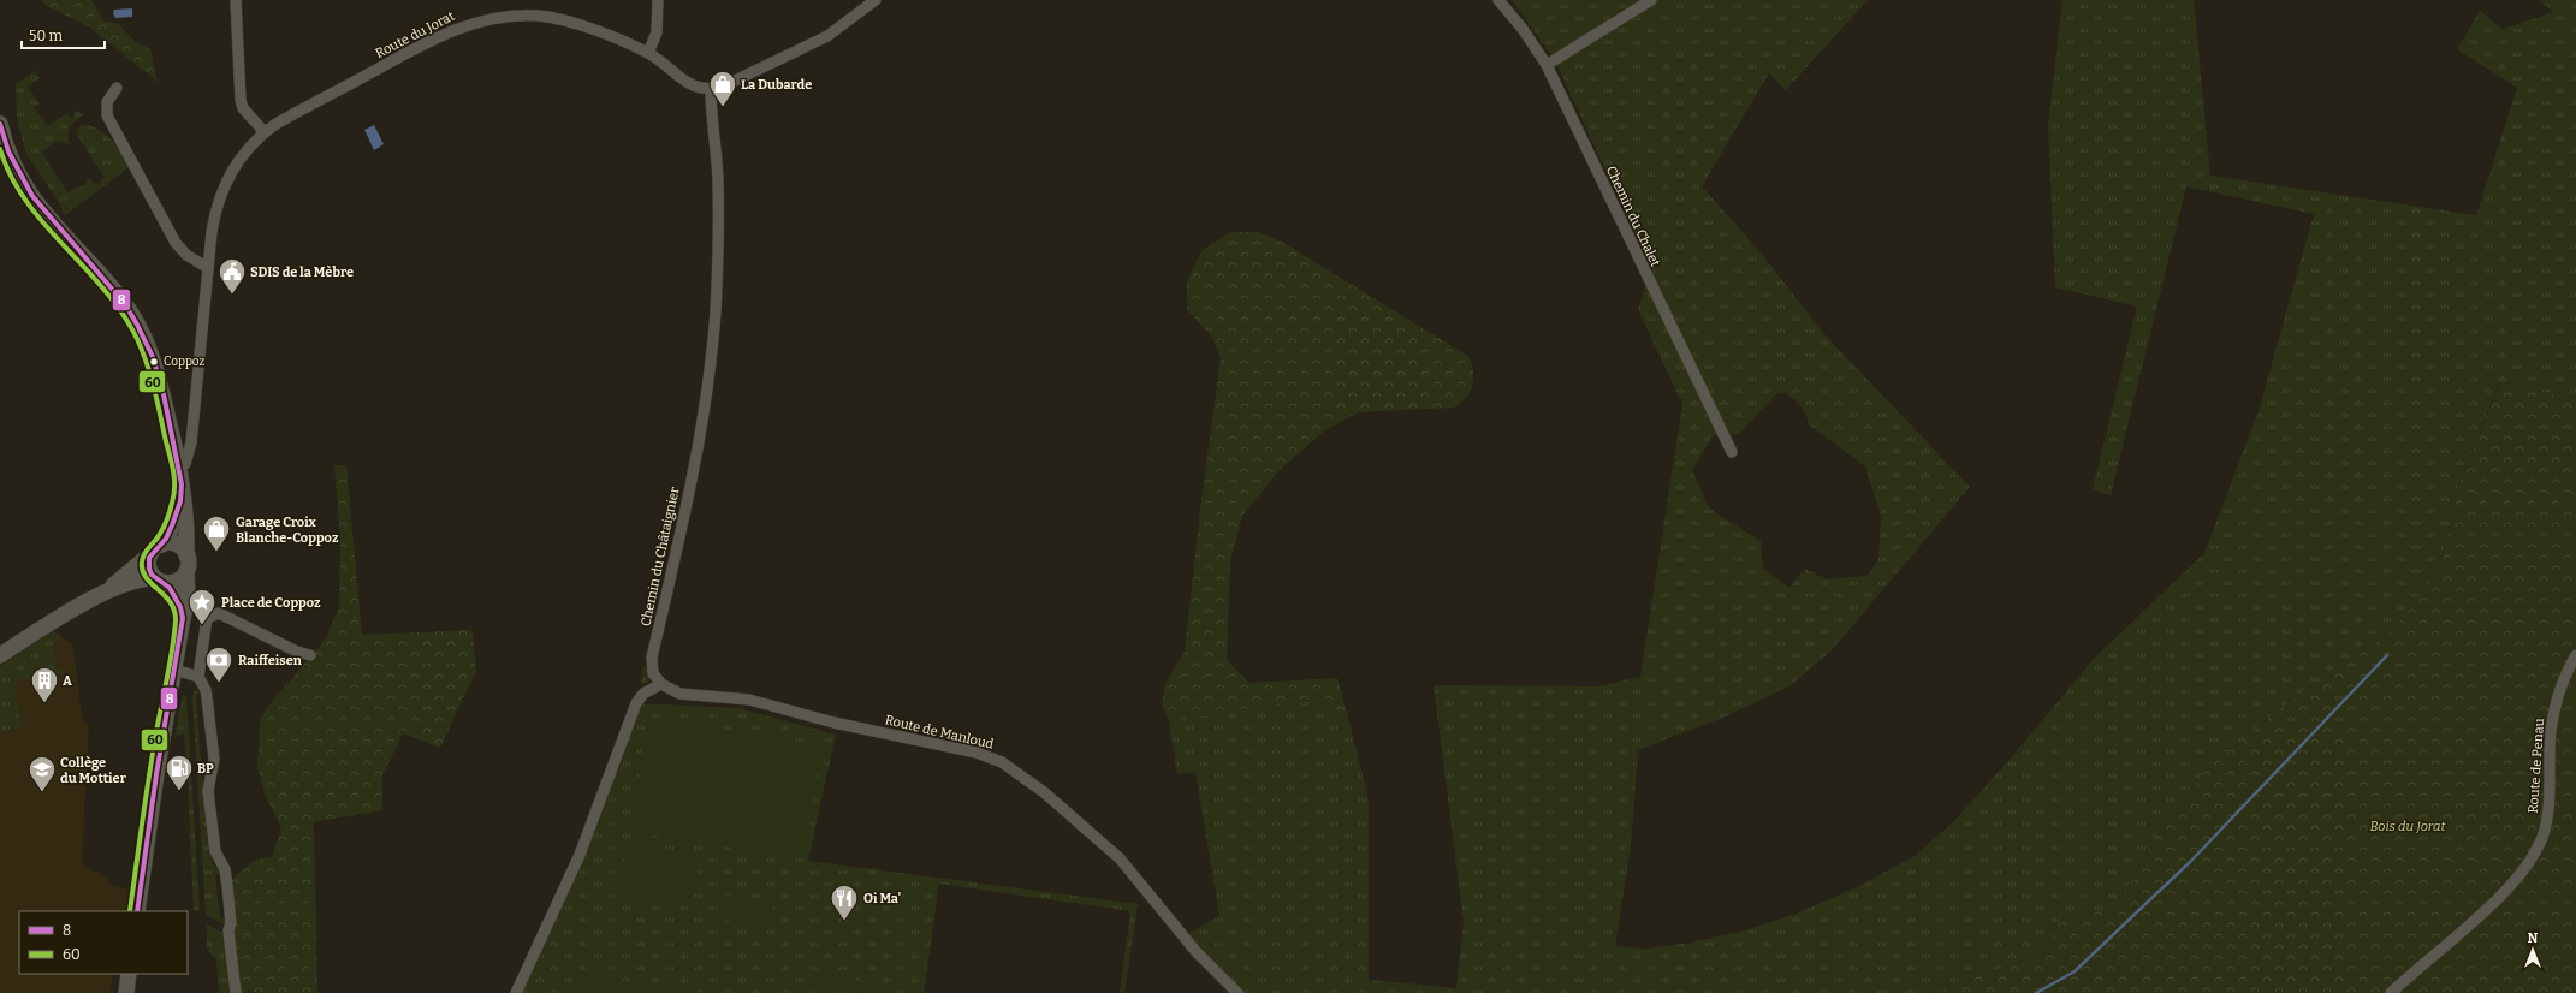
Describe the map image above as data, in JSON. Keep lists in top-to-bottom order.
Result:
{
  "streets": {
    "street": [
      "Route du Jorat",
      "Chemin du Chalet",
      "Chemin du Châtaignier",
      "Route de Manloud",
      "Route de Penau"
    ]
  },
  "crossings": [
    ["Route du Jorat", "Chemin du Châtaignier"],
    ["Chemin du Châtaignier", "Route de Manloud"]
  ],
  "parks": ["Bois du Jorat"],
  "places": {
    "shop": ["La Dubarde", "Garage Croix Blanche-Coppoz"],
    "public building": ["SDIS de la Mèbre"],
    "other": ["Coppoz"],
    "place": ["Place de Coppoz"],
    "bank": ["Raiffeisen"],
    "building": ["A"],
    "fuel station": ["BP"],
    "school or university": ["Collège du Mottier"],
    "restaurant": ["Oi Ma'"]
  },
  "lines": ["transit line 8", "transit line 60"],
  "legend": ["8", "60"],
  "scale_bar": "50 m",
  "north": "top"
}
